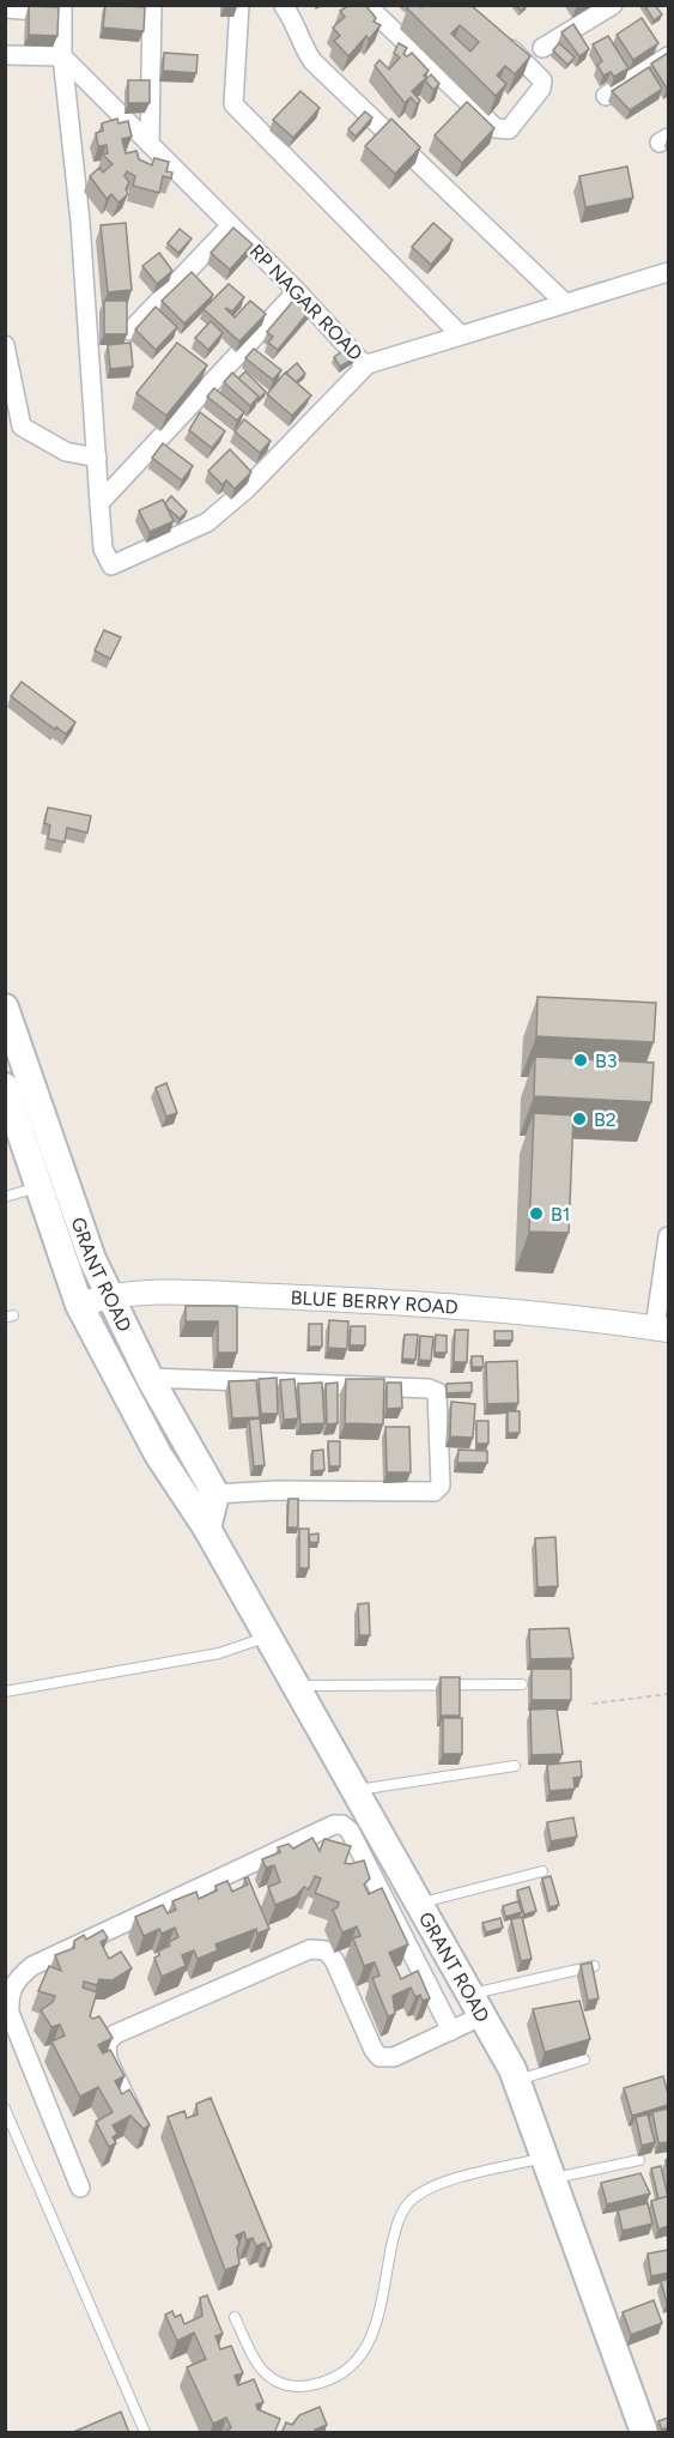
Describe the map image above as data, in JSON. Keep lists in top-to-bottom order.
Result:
{
  "streets": {
    "main road": ["GRANT ROAD"],
    "street": ["RP NAGAR ROAD", "BLUE BERRY ROAD"]
  },
  "crossings": [
    ["GRANT ROAD", "BLUE BERRY ROAD"]
  ],
  "places": ["B3", "B2", "B1"]
}
